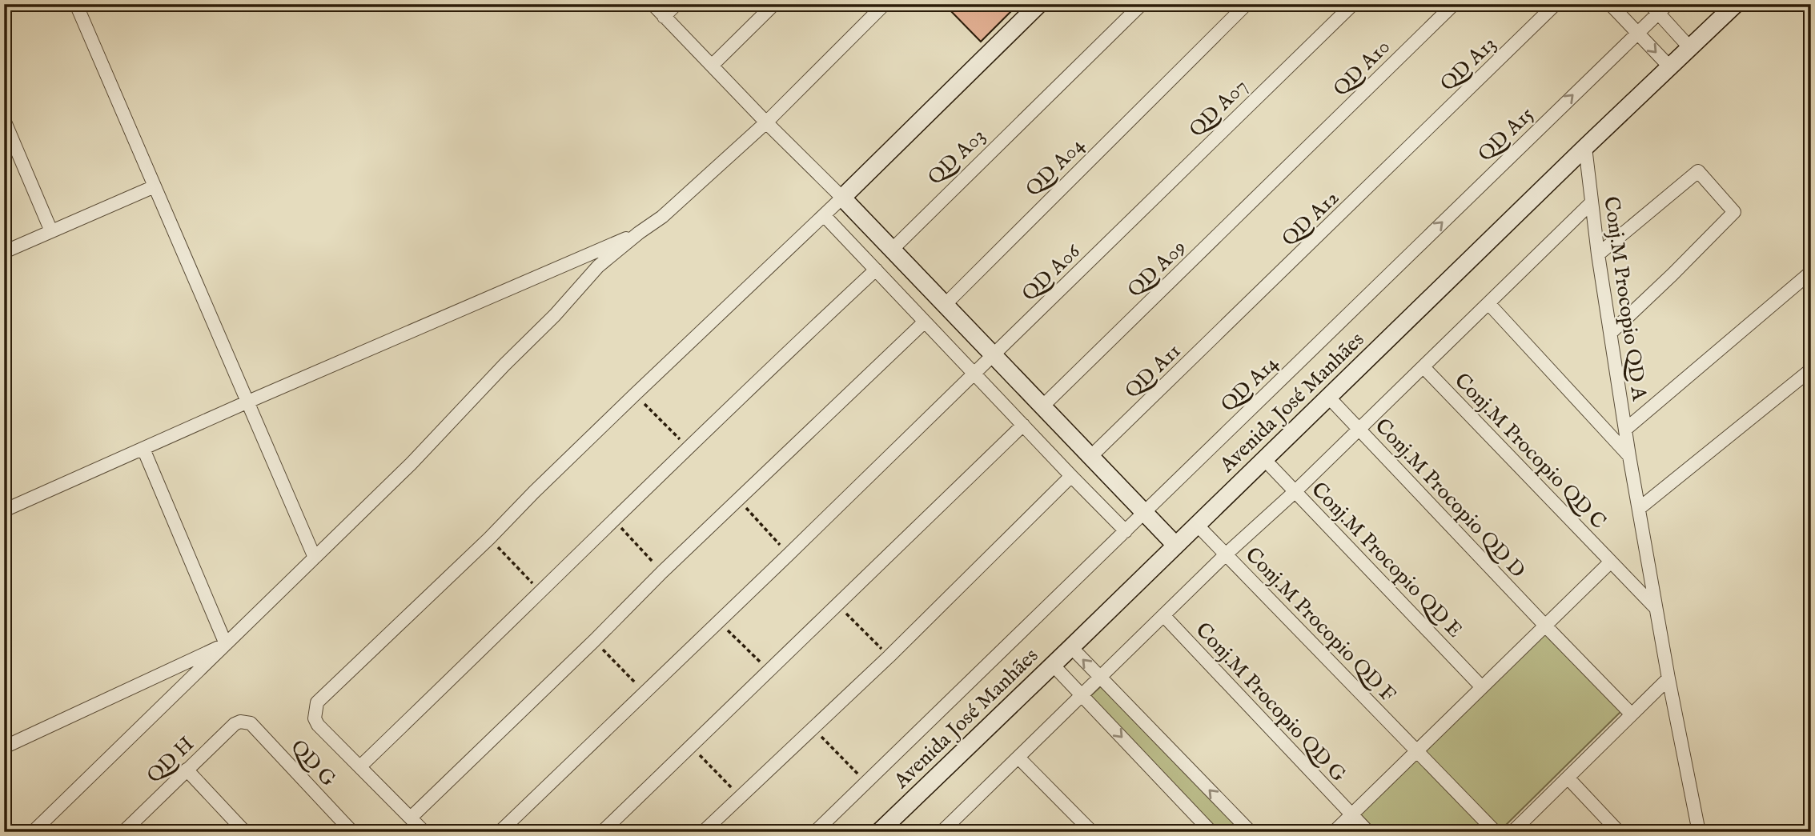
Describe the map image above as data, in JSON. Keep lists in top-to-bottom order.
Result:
{
  "streets": {
    "street": [
      "QD A13",
      "QD A10",
      "QD A07",
      "QD A15",
      "QD A03",
      "QD A04",
      "QD A12",
      "QD A09",
      "QD A06",
      "Conj.M Procopio QD A",
      "QD A11",
      "QD A14",
      "Avenida José Manhães",
      "Conj.M Procopio QD C",
      "Conj.M Procopio QD D",
      "Conj.M Procopio QD E",
      "Conj.M Procopio QD F",
      "Conj.M Procopio QD G",
      "QD H",
      "QD G"
    ]
  },
  "crossings": [
    ["QD A13", "QD A12"],
    ["QD A10", "QD A09"],
    ["QD A07", "QD A06"],
    ["QD A15", "QD A14"],
    ["QD A12", "QD A11"],
    ["Conj.M Procopio QD A", "Avenida José Manhães"],
    ["Conj.M Procopio QD A", "Conj.M Procopio QD C"],
    ["Avenida José Manhães", "Conj.M Procopio QD D"],
    ["Avenida José Manhães", "Conj.M Procopio QD E"],
    ["Avenida José Manhães", "Conj.M Procopio QD F"],
    ["QD H", "QD G"]
  ]
}
